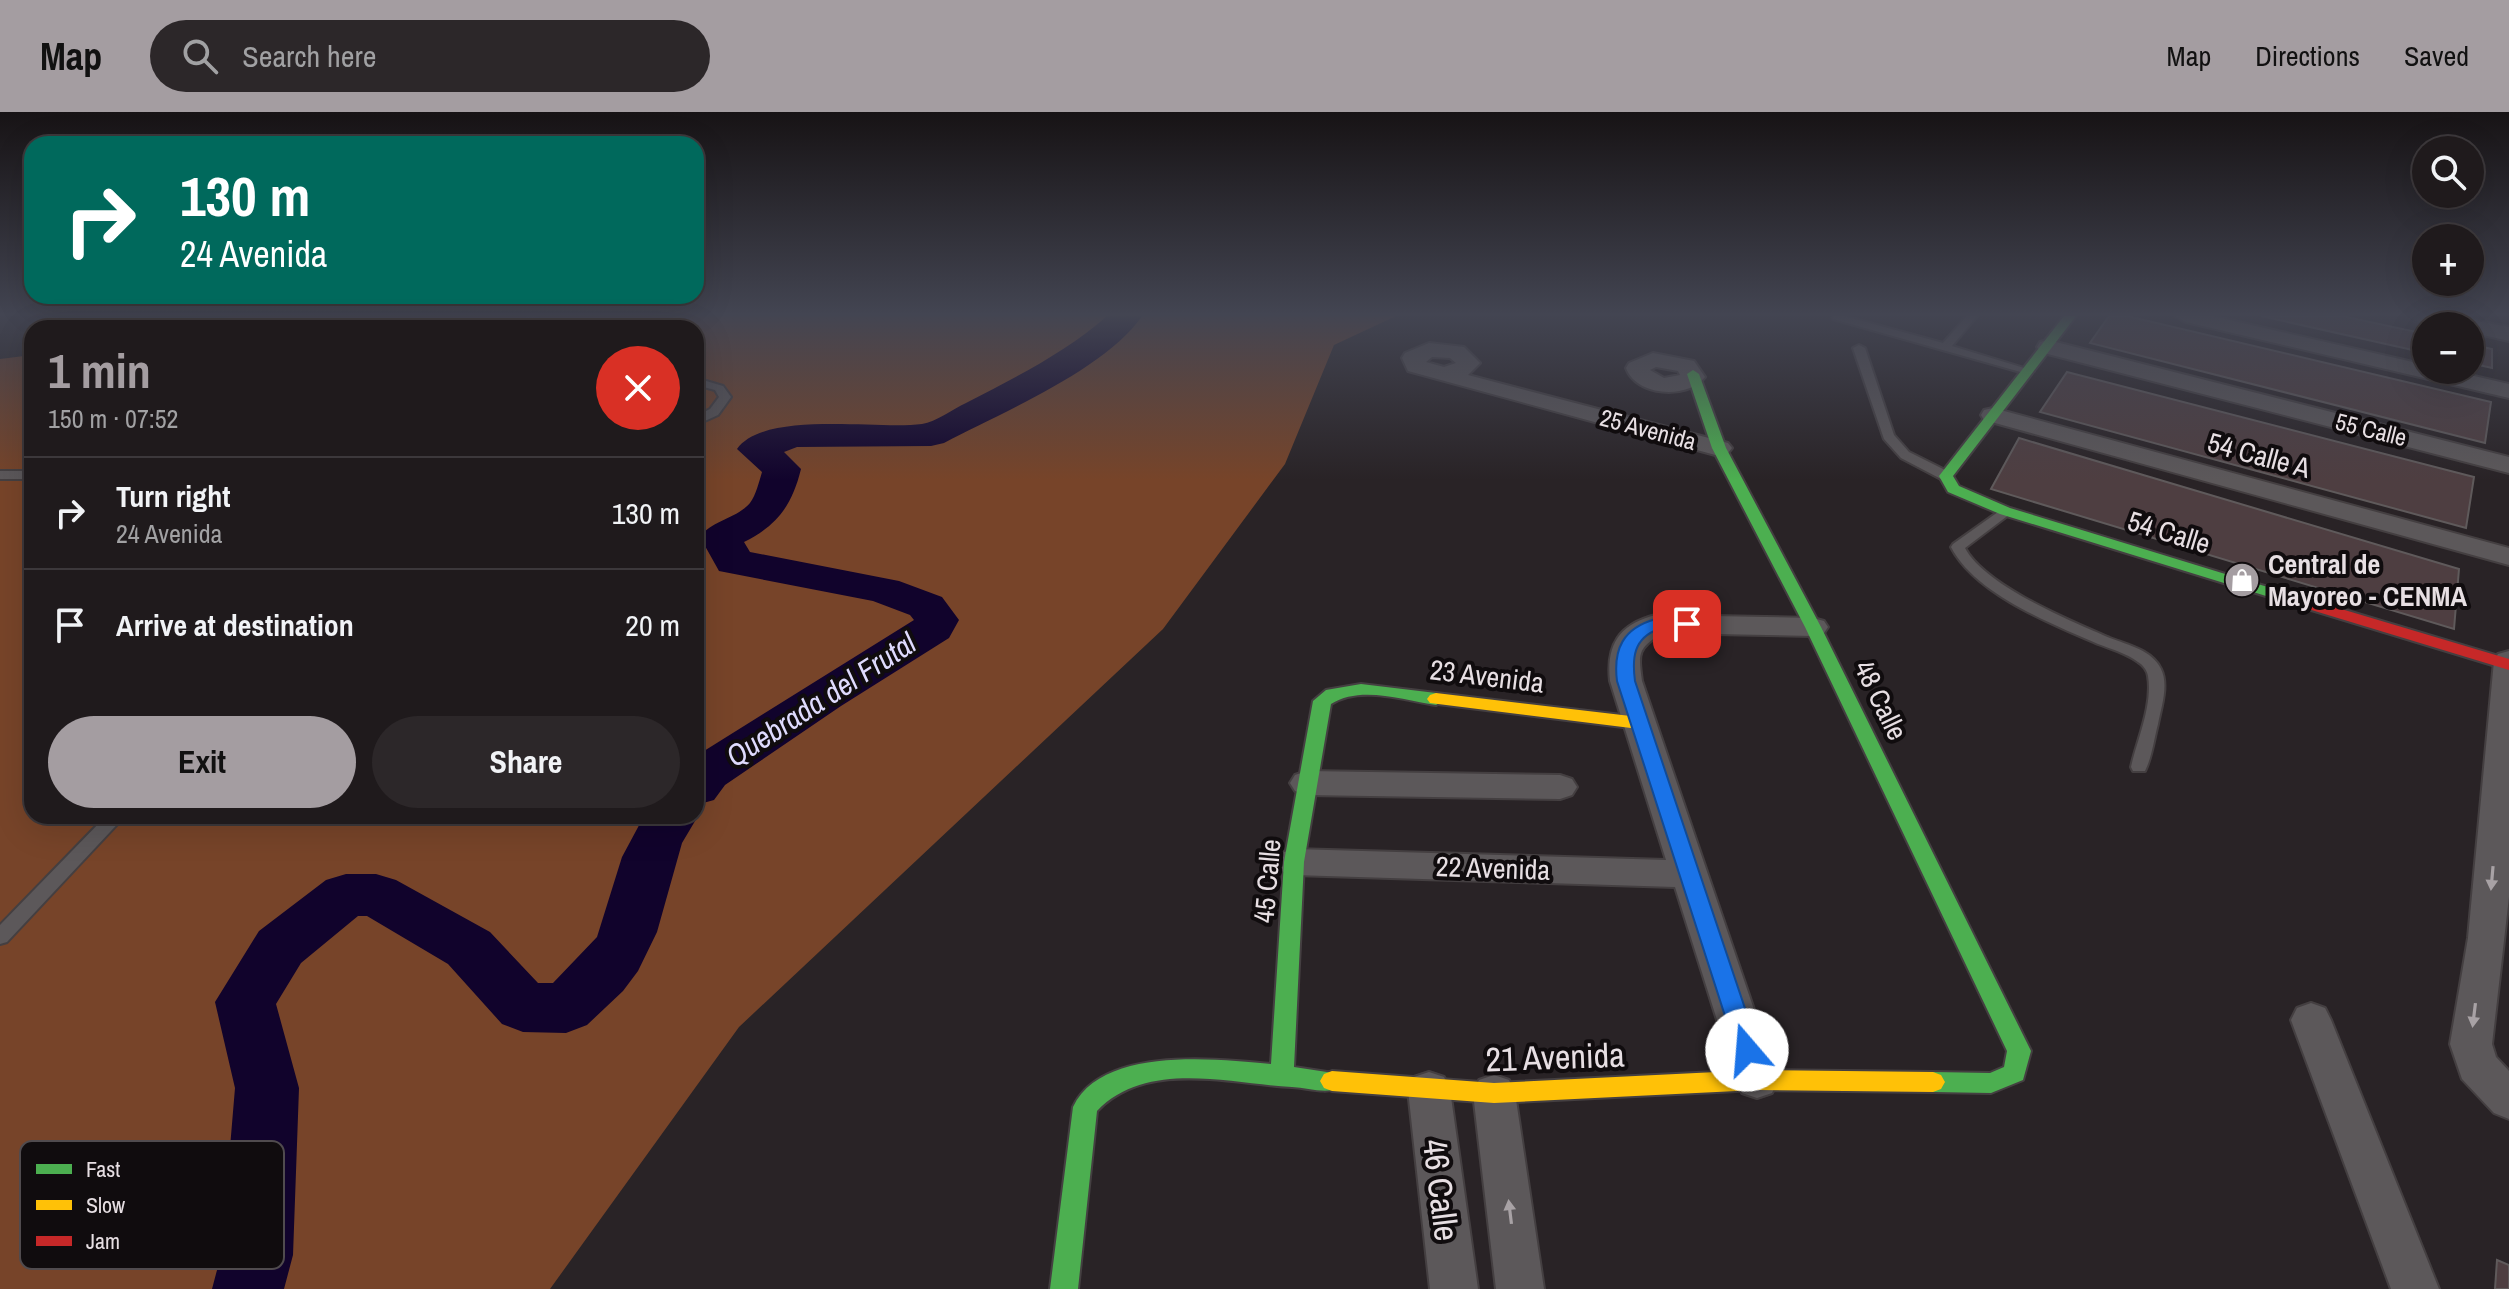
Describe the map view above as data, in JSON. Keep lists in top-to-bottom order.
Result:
{
  "streets": {
    "street": [
      "25 Avenida",
      "55 Calle",
      "54 Calle A",
      "54 Calle",
      "23 Avenida",
      "48 Calle",
      "22 Avenida",
      "45 Calle",
      "21 Avenida",
      "46 Calle"
    ]
  },
  "crossings": [
    ["25 Avenida", "48 Calle"],
    ["23 Avenida", "45 Calle"],
    ["48 Calle", "21 Avenida"],
    ["22 Avenida", "45 Calle"],
    ["45 Calle", "21 Avenida"],
    ["21 Avenida", "46 Calle"]
  ],
  "water": ["Quebrada del Frutal"],
  "places": {
    "shop": ["Central de Mayoreo - CENMA"]
  },
  "legend": ["Fast", "Slow", "Jam"],
  "page": {
    "header": "Map",
    "search": "Search here",
    "nav": ["Map", "Directions", "Saved"],
    "map_buttons": ["+", "−"],
    "turn": ["130 m", "24 Avenida"],
    "heading": ["1 min", "150 m · 07:52"],
    "list": [
      {
        "name": "Turn right",
        "note": "24 Avenida",
        "value": "130 m"
      },
      {
        "name": "Arrive at destination",
        "value": "20 m"
      }
    ],
    "buttons": ["Exit", "Share"]
  }
}
